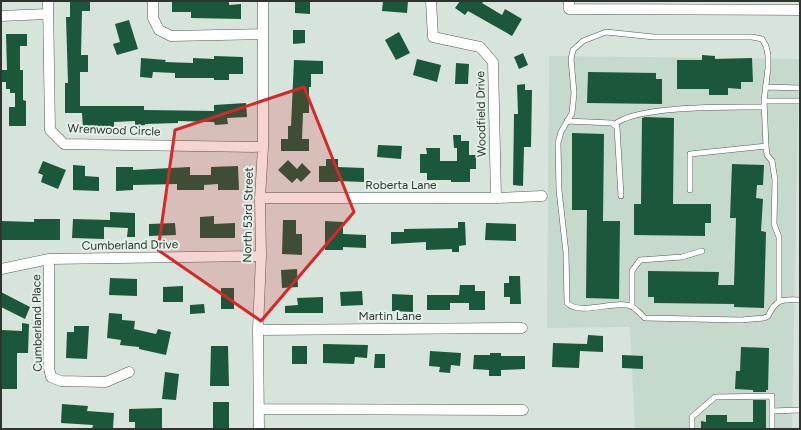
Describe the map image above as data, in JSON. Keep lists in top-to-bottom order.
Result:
{
  "streets": {
    "street": [
      "Woodfield Drive",
      "Wrenwood Circle",
      "Roberta Lane",
      "North 53rd Street",
      "Cumberland Drive",
      "Martin Lane",
      "Cumberland Place"
    ]
  },
  "crossings": [
    ["Woodfield Drive", "Roberta Lane"],
    ["Wrenwood Circle", "North 53rd Street"],
    ["Roberta Lane", "North 53rd Street"],
    ["North 53rd Street", "Cumberland Drive"],
    ["North 53rd Street", "Martin Lane"],
    ["Cumberland Drive", "Cumberland Place"]
  ]
}
